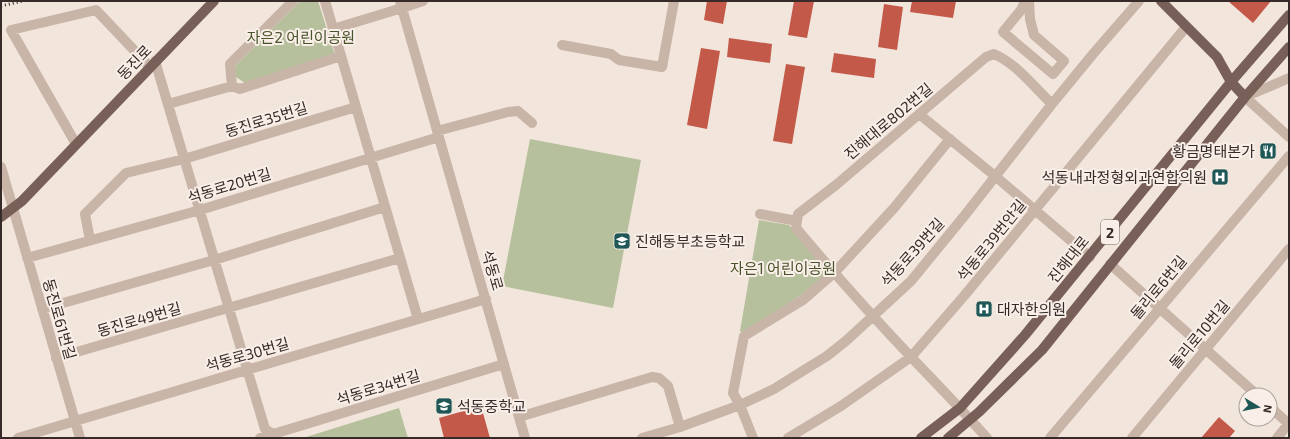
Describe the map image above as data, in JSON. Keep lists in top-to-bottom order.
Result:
{
  "streets": {
    "main road": ["동진로", "2", "진해대로"],
    "street": [
      "동진로35번길",
      "진해대로802번길",
      "석동로20번길",
      "석동로39번안길",
      "석동로39번길",
      "석동로",
      "돌리로6번길",
      "동진로61번길",
      "동진로49번길",
      "돌리로10번길",
      "석동로30번길",
      "석동로34번길"
    ]
  },
  "crossings": [
    ["동진로", "동진로61번길"],
    ["진해대로802번길", "석동로39번길"],
    ["석동로20번길", "석동로"],
    ["석동로20번길", "동진로61번길"],
    ["석동로", "석동로30번길"],
    ["석동로", "석동로34번길"],
    ["동진로61번길", "동진로49번길"],
    ["동진로61번길", "석동로30번길"]
  ],
  "parks": ["자은2 어린이공원", "자은1 어린이공원"],
  "places": {
    "restaurant": ["황금명태본가"],
    "hospital": ["석동내과정형외과연합의원", "대자한의원"],
    "school or university": ["진해동부초등학교", "석동중학교"]
  },
  "north": "right"
}
